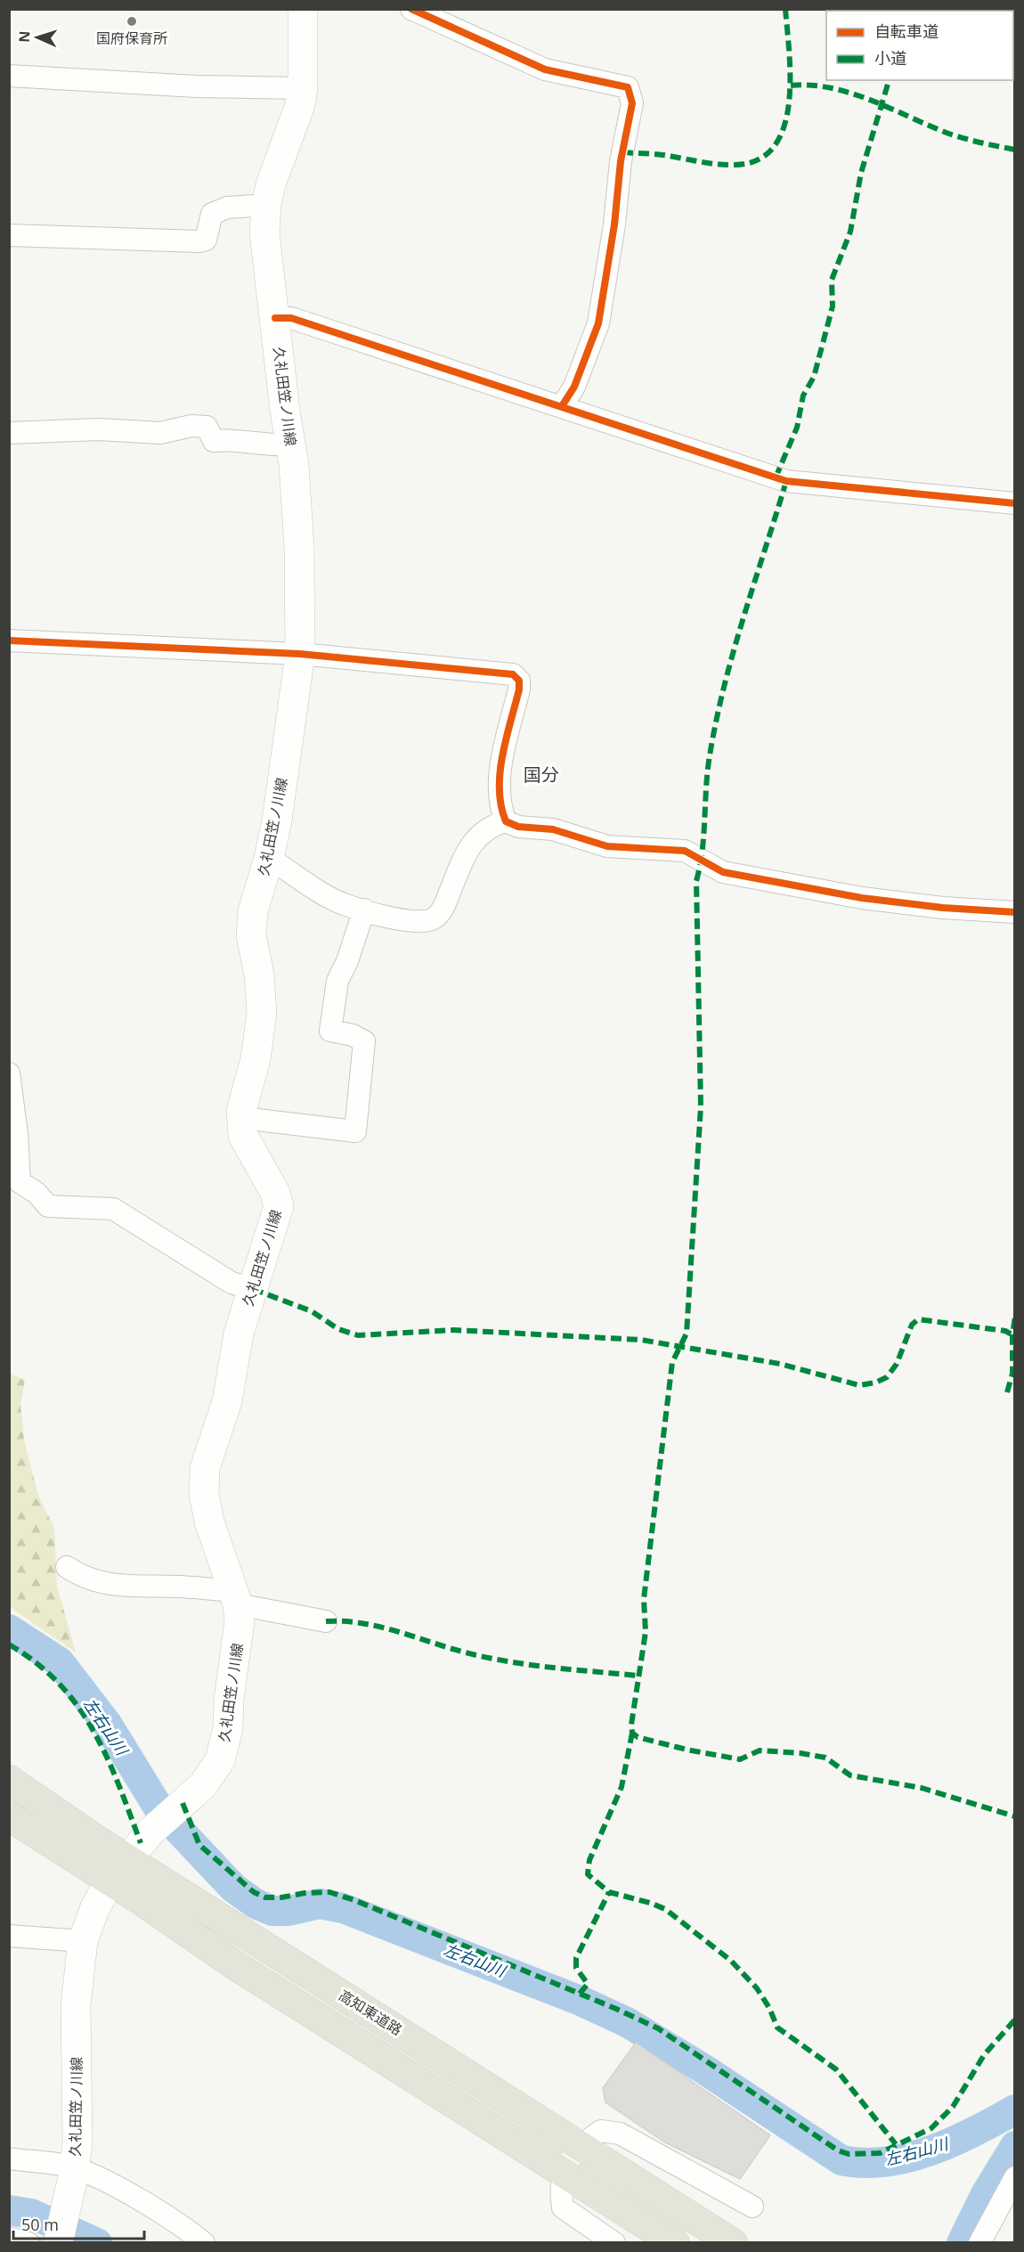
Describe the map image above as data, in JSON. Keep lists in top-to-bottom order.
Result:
{
  "streets": {
    "highway": ["高知東道路"],
    "main road": ["久礼田笠ノ川線"]
  },
  "crossings": [
    ["久礼田笠ノ川線", "高知東道路"]
  ],
  "districts": ["国分"],
  "water": ["左右山川"],
  "places": ["国府保育所"],
  "legend": ["自転車道", "小道"],
  "scale_bar": "50 m",
  "north": "left"
}
